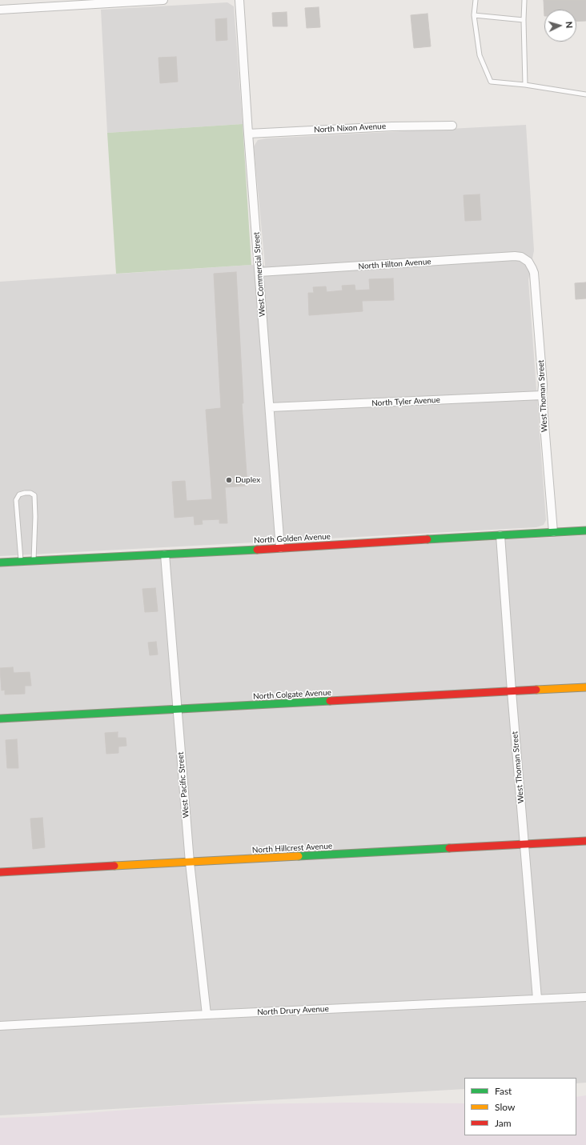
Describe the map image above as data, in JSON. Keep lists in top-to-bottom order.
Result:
{
  "streets": {
    "street": [
      "North Nixon Avenue",
      "North Hilton Avenue",
      "West Commercial Street",
      "West Thoman Street",
      "North Tyler Avenue",
      "North Golden Avenue",
      "North Colgate Avenue",
      "West Pacific Street",
      "North Hillcrest Avenue",
      "North Drury Avenue"
    ]
  },
  "crossings": [
    ["North Nixon Avenue", "West Commercial Street"],
    ["North Hilton Avenue", "West Commercial Street"],
    ["North Hilton Avenue", "West Thoman Street"],
    ["West Commercial Street", "North Tyler Avenue"],
    ["West Commercial Street", "North Golden Avenue"],
    ["West Thoman Street", "North Tyler Avenue"],
    ["West Thoman Street", "North Golden Avenue"],
    ["West Thoman Street", "North Colgate Avenue"],
    ["West Thoman Street", "North Hillcrest Avenue"],
    ["West Thoman Street", "North Drury Avenue"],
    ["North Golden Avenue", "West Pacific Street"],
    ["North Colgate Avenue", "West Pacific Street"],
    ["West Pacific Street", "North Hillcrest Avenue"],
    ["West Pacific Street", "North Drury Avenue"]
  ],
  "places": ["Duplex"],
  "legend": ["Fast", "Slow", "Jam"],
  "north": "right"
}
